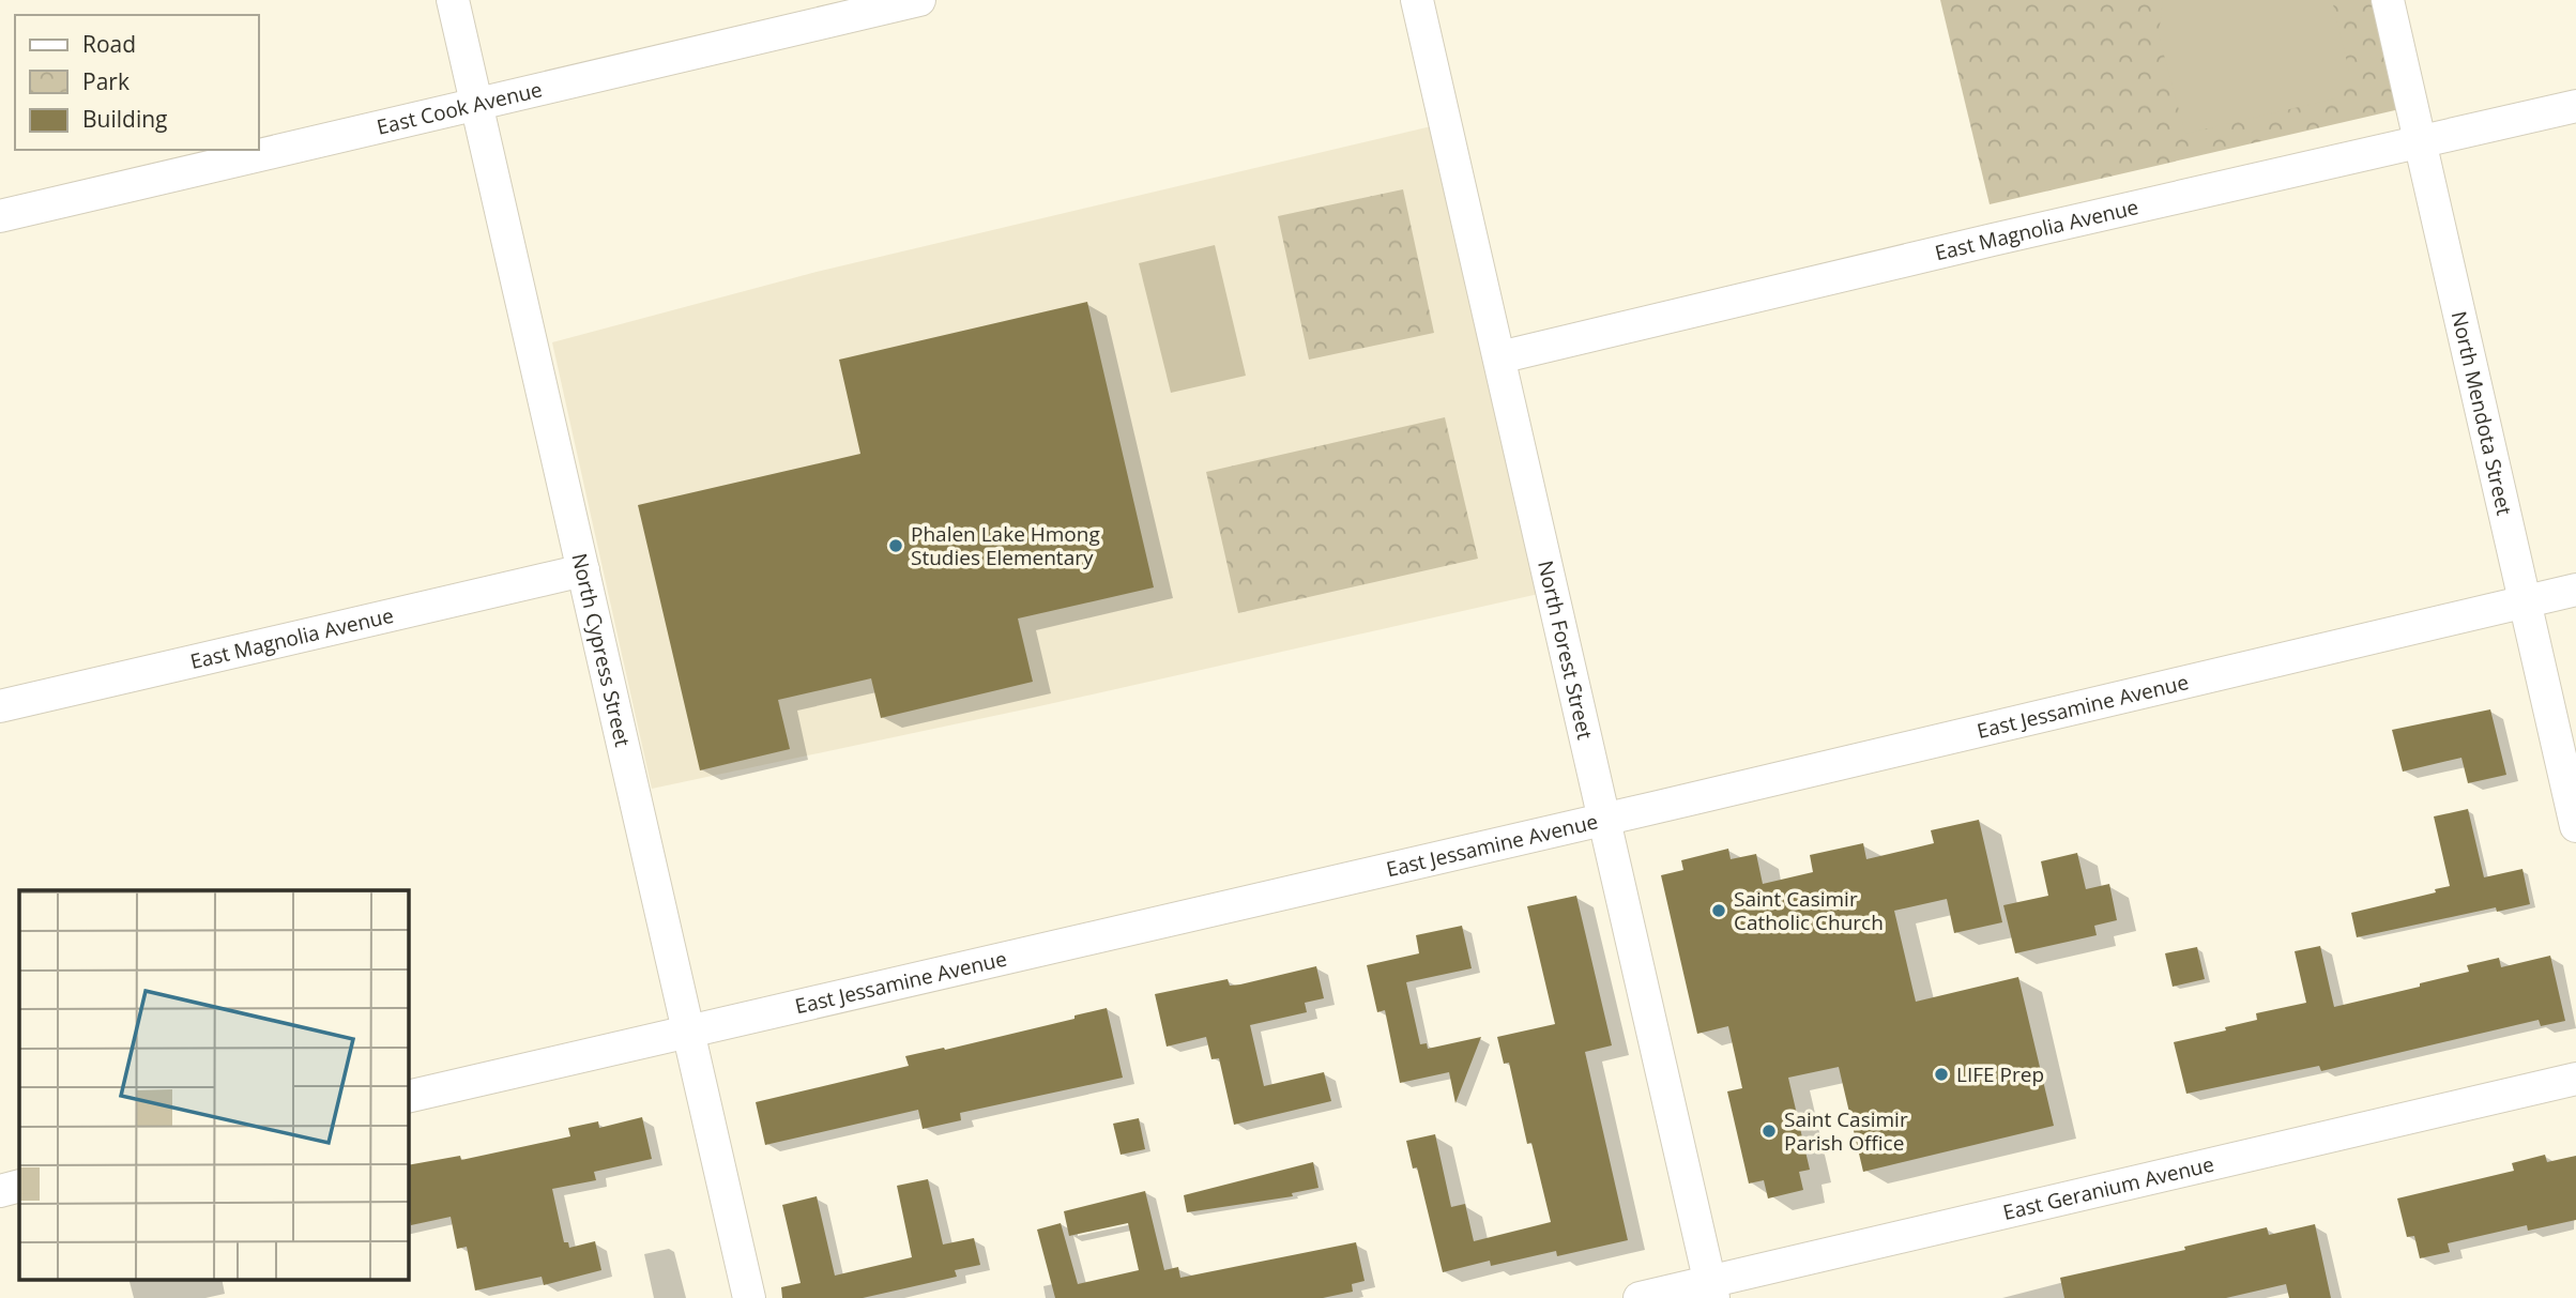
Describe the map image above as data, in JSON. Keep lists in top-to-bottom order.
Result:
{
  "streets": {
    "street": [
      "East Cook Avenue",
      "East Magnolia Avenue",
      "North Mendota Street",
      "North Cypress Street",
      "North Forest Street",
      "East Jessamine Avenue",
      "East Geranium Avenue"
    ]
  },
  "crossings": [
    ["East Cook Avenue", "North Cypress Street"],
    ["East Magnolia Avenue", "North Mendota Street"],
    ["East Magnolia Avenue", "North Cypress Street"],
    ["East Magnolia Avenue", "North Forest Street"],
    ["North Mendota Street", "East Jessamine Avenue"],
    ["North Cypress Street", "East Jessamine Avenue"],
    ["North Forest Street", "East Jessamine Avenue"],
    ["North Forest Street", "East Geranium Avenue"]
  ],
  "places": [
    "Phalen Lake Hmong Studies Elementary",
    "Saint Casimir Catholic Church",
    "LIFE Prep",
    "Saint Casimir Parish Office"
  ],
  "legend": ["Road", "Park", "Building"]
}
